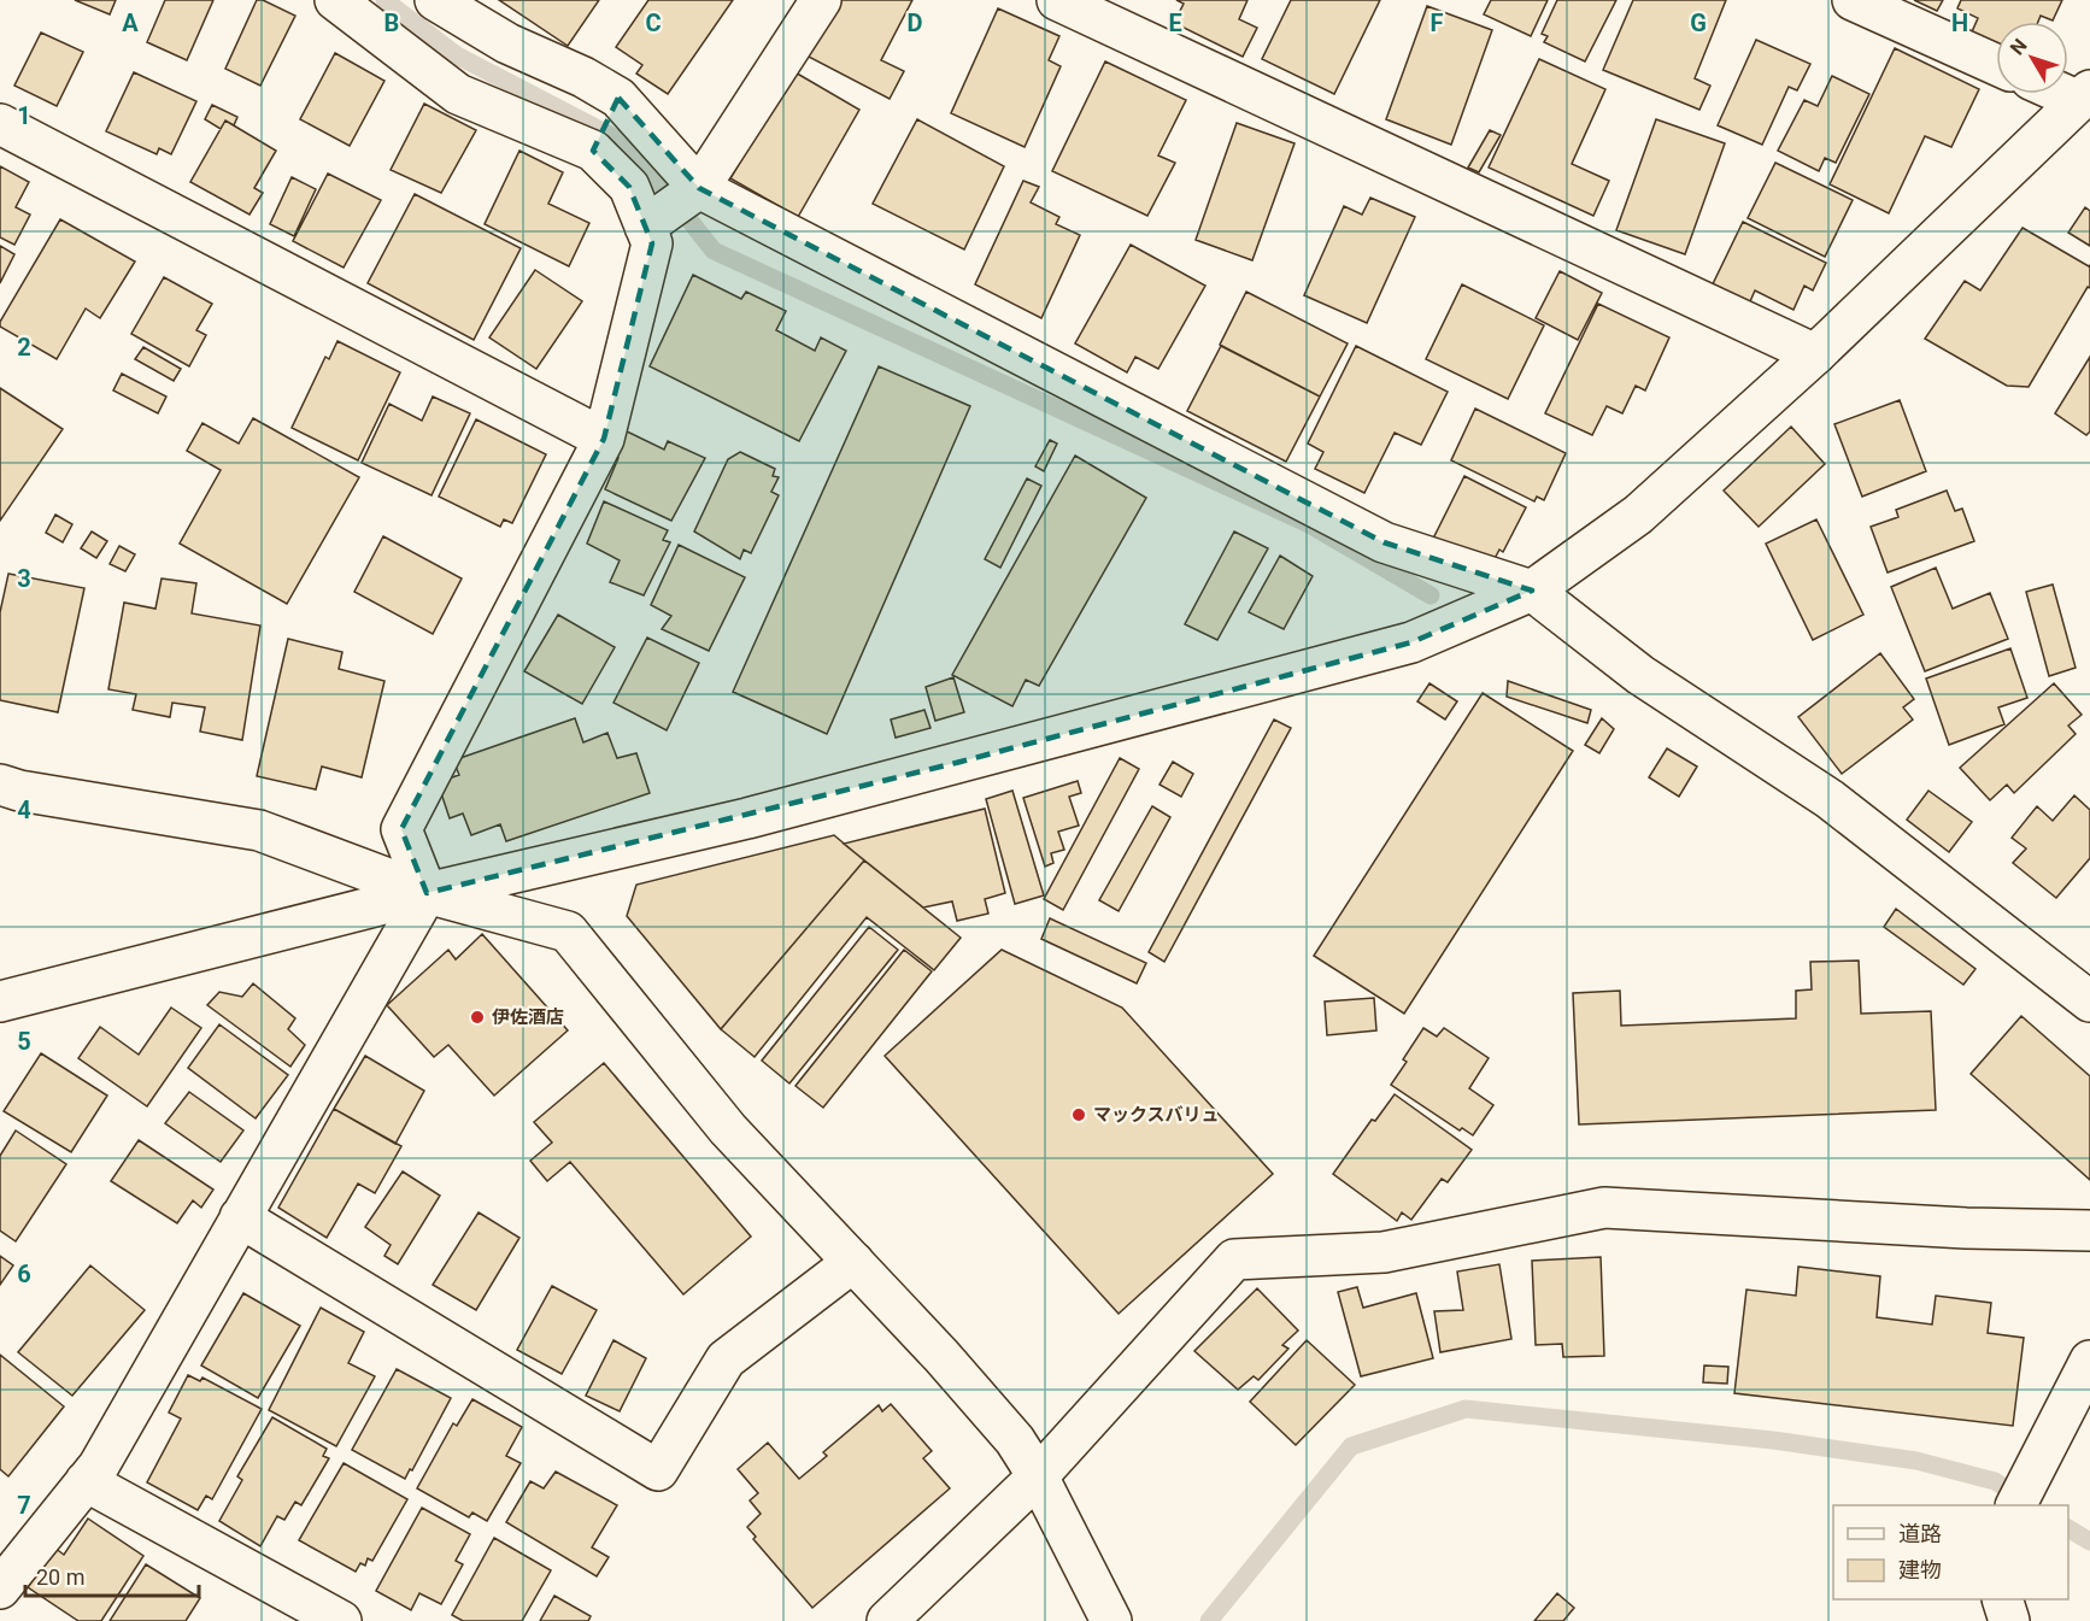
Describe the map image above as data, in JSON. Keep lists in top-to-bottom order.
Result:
{
  "places": ["伊佐酒店", "マックスバリュ"],
  "legend": ["道路", "建物"],
  "scale_bar": "20 m",
  "north": "top left",
  "grid": {
    "columns": [
      "A",
      "B",
      "C",
      "D",
      "E",
      "F",
      "G",
      "H"
    ],
    "rows": [
      "1",
      "2",
      "3",
      "4",
      "5",
      "6",
      "7"
    ]
  }
}
